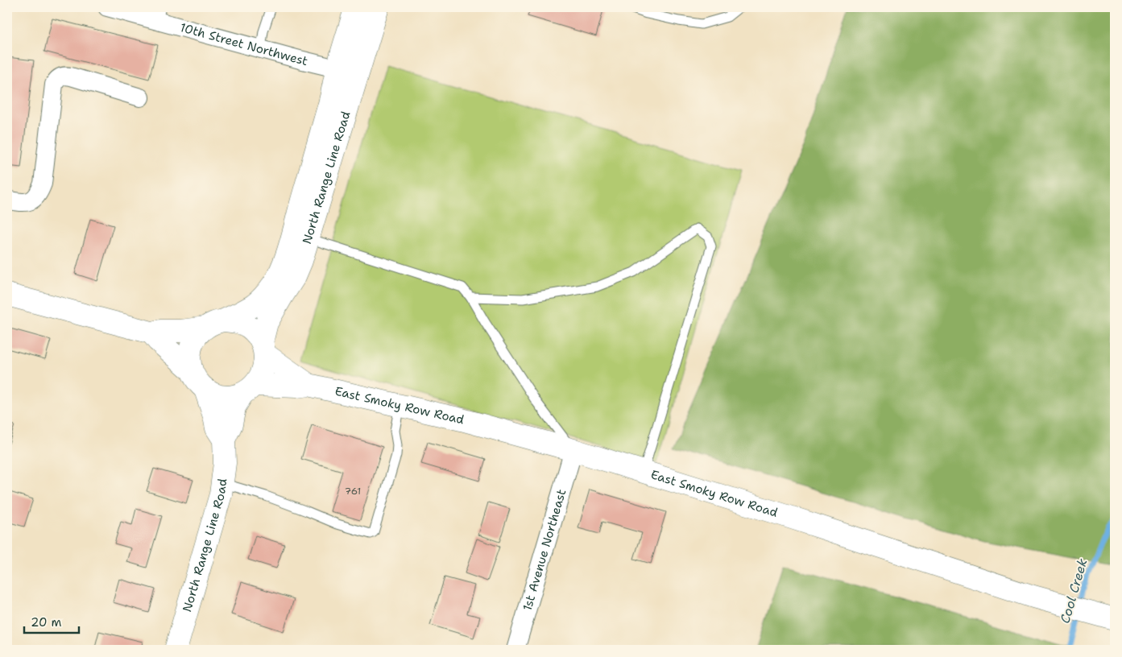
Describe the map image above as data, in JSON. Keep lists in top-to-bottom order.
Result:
{
  "streets": {
    "main road": ["North Range Line Road", "East Smoky Row Road"],
    "street": ["10th Street Northwest", "1st Avenue Northeast"]
  },
  "crossings": [
    ["10th Street Northwest", "North Range Line Road"],
    ["North Range Line Road", "East Smoky Row Road"],
    ["East Smoky Row Road", "1st Avenue Northeast"]
  ],
  "water": ["Cool Creek"],
  "house_numbers": ["761"],
  "scale_bar": "20 m"
}
